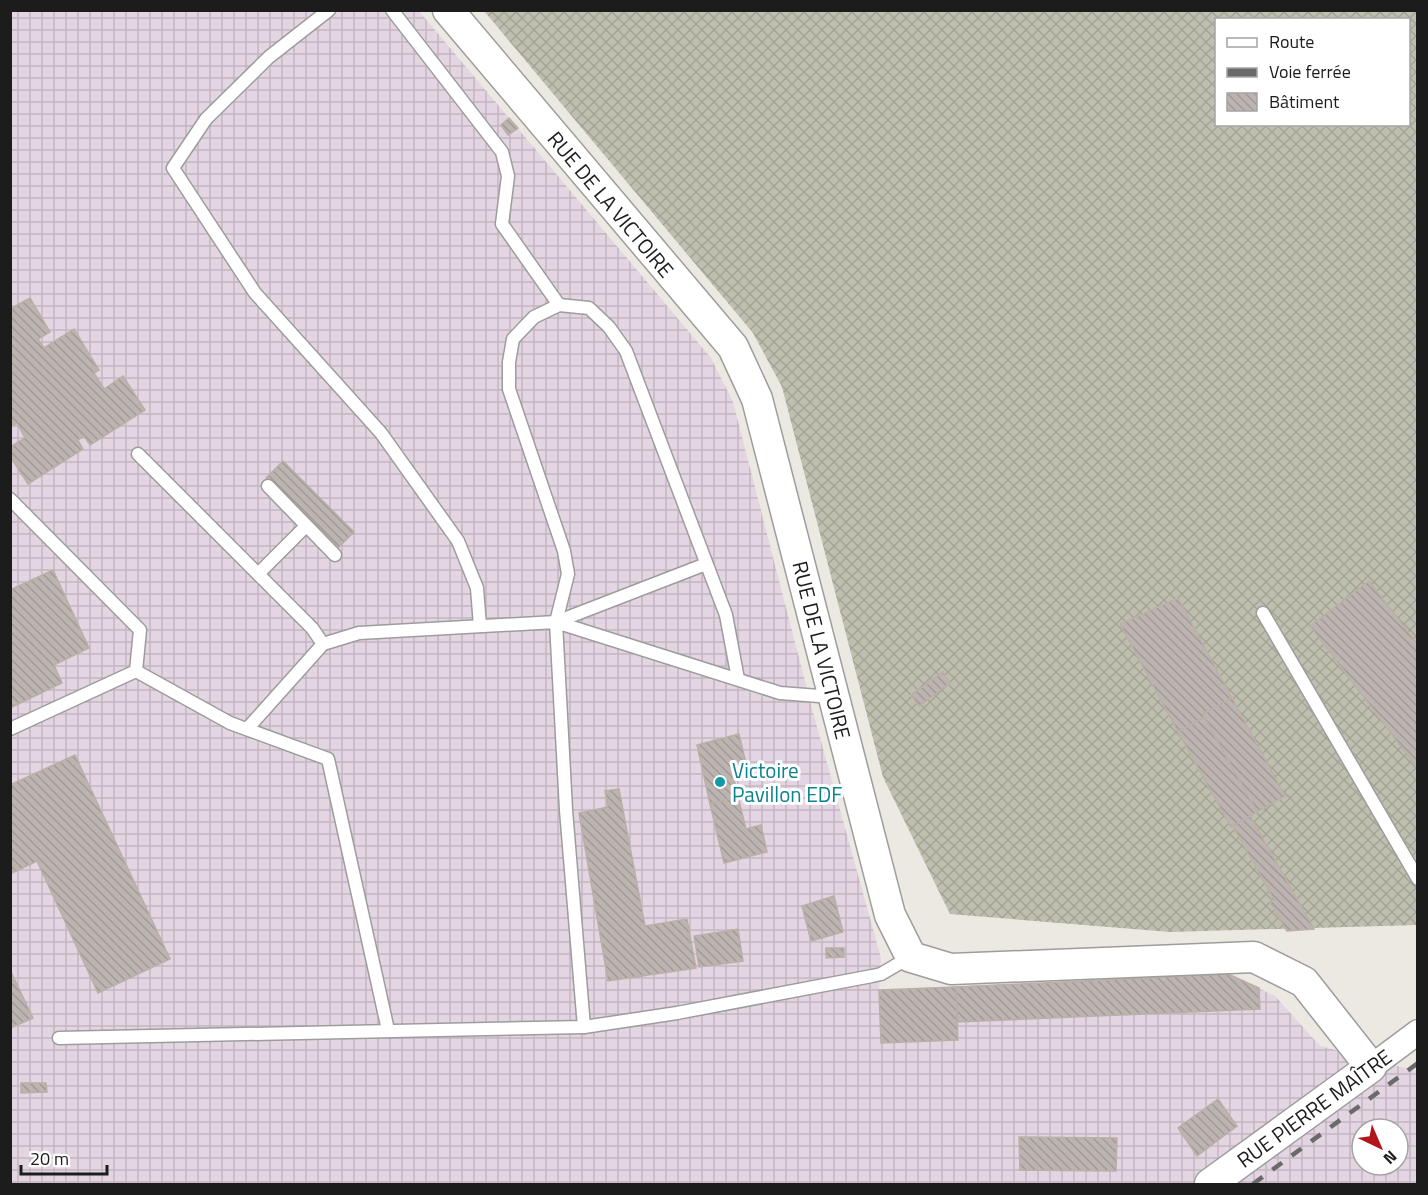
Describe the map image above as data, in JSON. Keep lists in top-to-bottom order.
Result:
{
  "streets": {
    "street": ["RUE DE LA VICTOIRE", "RUE PIERRE MAÎTRE"]
  },
  "places": ["Victoire Pavillon EDF"],
  "legend": ["Route", "Voie ferrée", "Bâtiment"],
  "scale_bar": "20 m",
  "north": "bottom right"
}
